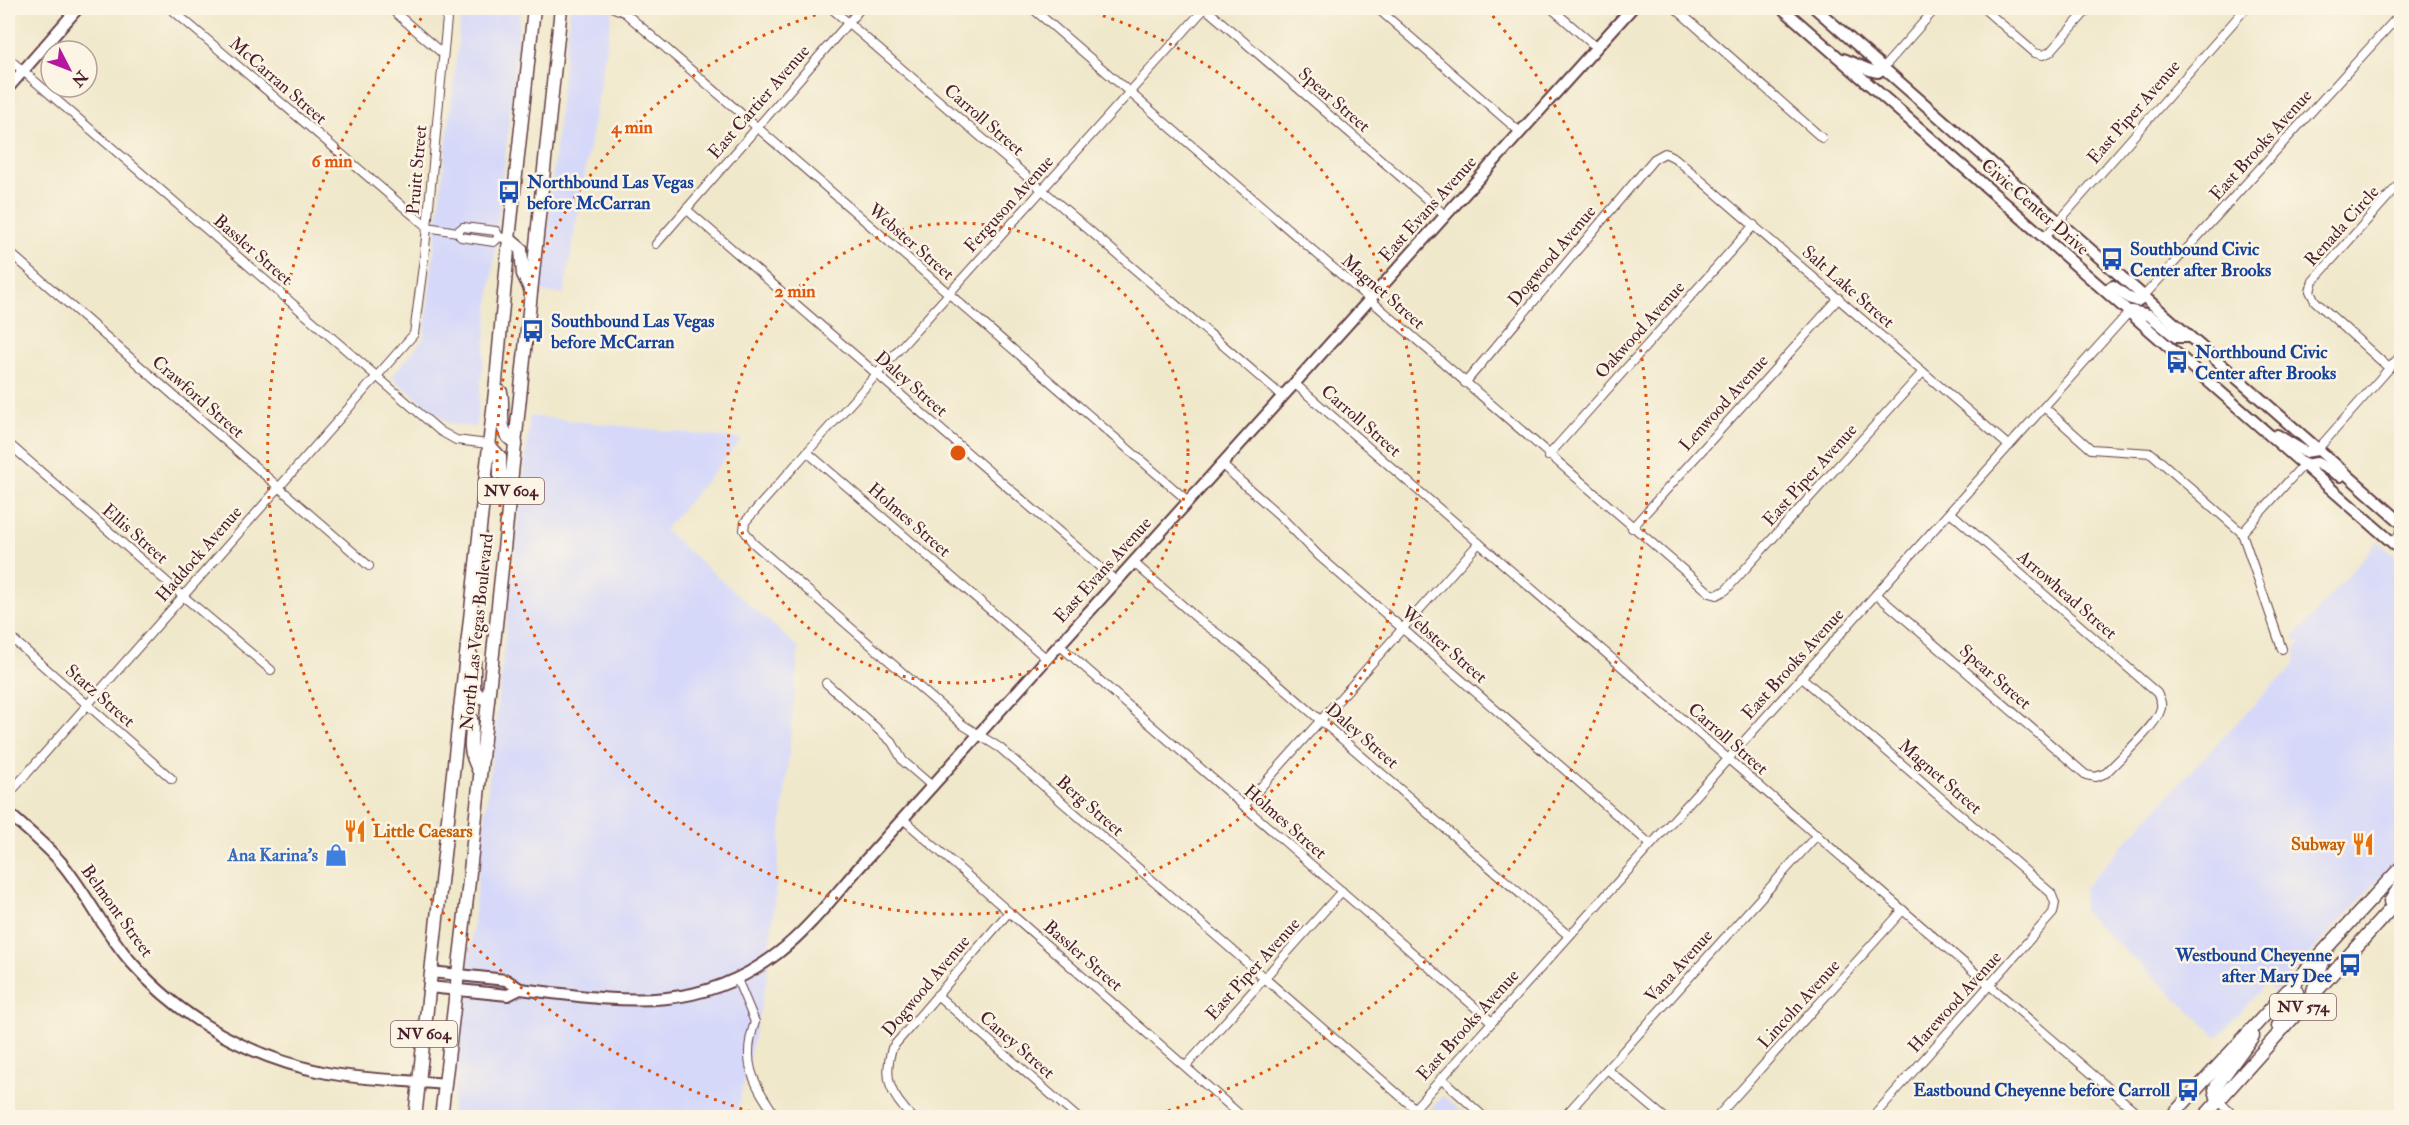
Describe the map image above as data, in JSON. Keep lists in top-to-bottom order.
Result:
{
  "streets": {
    "main road": ["NV 604", "North Las Vegas Boulevard", "NV 574"],
    "street": [
      "McCarran Street",
      "Spear Street",
      "East Cartier Avenue",
      "East Piper Avenue",
      "Carroll Street",
      "East Brooks Avenue",
      "Pruitt Street",
      "Ferguson Avenue",
      "Civic Center Drive",
      "East Evans Avenue",
      "Renada Circle",
      "Webster Street",
      "Bassler Street",
      "Dogwood Avenue",
      "Salt Lake Street",
      "Magnet Street",
      "Oakwood Avenue",
      "Daley Street",
      "Crawford Street",
      "Lenwood Avenue",
      "Holmes Street",
      "Ellis Street",
      "Haddock Avenue",
      "Arrowhead Street",
      "Statz Street",
      "Berg Street",
      "Belmont Street",
      "Vana Avenue",
      "Harewood Avenue",
      "Lincoln Avenue",
      "Caney Street"
    ]
  },
  "crossings": [
    ["McCarran Street", "Pruitt Street"],
    ["Spear Street", "East Brooks Avenue"],
    ["Spear Street", "Ferguson Avenue"],
    ["Spear Street", "East Evans Avenue"],
    ["Spear Street", "Arrowhead Street"],
    ["East Cartier Avenue", "Carroll Street"],
    ["East Cartier Avenue", "Webster Street"],
    ["East Cartier Avenue", "Daley Street"],
    ["East Piper Avenue", "Civic Center Drive"],
    ["East Piper Avenue", "Bassler Street"],
    ["East Piper Avenue", "Salt Lake Street"],
    ["East Piper Avenue", "Magnet Street"],
    ["East Piper Avenue", "Holmes Street"],
    ["East Piper Avenue", "Berg Street"],
    ["Carroll Street", "East Brooks Avenue"],
    ["Carroll Street", "Ferguson Avenue"],
    ["Carroll Street", "East Evans Avenue"],
    ["Carroll Street", "Vana Avenue"],
    ["Carroll Street", "Harewood Avenue"],
    ["Carroll Street", "Lincoln Avenue"],
    ["East Brooks Avenue", "Civic Center Drive"],
    ["East Brooks Avenue", "Webster Street"],
    ["East Brooks Avenue", "Salt Lake Street"],
    ["East Brooks Avenue", "Magnet Street"],
    ["East Brooks Avenue", "Daley Street"],
    ["East Brooks Avenue", "Holmes Street"],
    ["East Brooks Avenue", "Arrowhead Street"],
    ["East Brooks Avenue", "Berg Street"],
    ["Pruitt Street", "Haddock Avenue"],
    ["Ferguson Avenue", "Webster Street"],
    ["Ferguson Avenue", "Magnet Street"],
    ["Ferguson Avenue", "Daley Street"],
    ["Ferguson Avenue", "Holmes Street"],
    ["Ferguson Avenue", "Berg Street"],
    ["East Evans Avenue", "Webster Street"],
    ["East Evans Avenue", "Bassler Street"],
    ["East Evans Avenue", "Magnet Street"],
    ["East Evans Avenue", "Daley Street"],
    ["East Evans Avenue", "Holmes Street"],
    ["East Evans Avenue", "North Las Vegas Boulevard"],
    ["East Evans Avenue", "Berg Street"],
    ["Bassler Street", "Dogwood Avenue"],
    ["Bassler Street", "Haddock Avenue"],
    ["Bassler Street", "North Las Vegas Boulevard"],
    ["Dogwood Avenue", "Salt Lake Street"],
    ["Dogwood Avenue", "Magnet Street"],
    ["Dogwood Avenue", "Caney Street"],
    ["Salt Lake Street", "Oakwood Avenue"],
    ["Salt Lake Street", "Lenwood Avenue"],
    ["Magnet Street", "Oakwood Avenue"],
    ["Magnet Street", "Lenwood Avenue"],
    ["Magnet Street", "Harewood Avenue"],
    ["Crawford Street", "Haddock Avenue"],
    ["Ellis Street", "Haddock Avenue"],
    ["Haddock Avenue", "Statz Street"],
    ["North Las Vegas Boulevard", "Belmont Street"]
  ],
  "places": {
    "bus stop": [
      "Northbound Las Vegas before McCarran",
      "Southbound Civic Center after Brooks",
      "Southbound Las Vegas before McCarran",
      "Northbound Civic Center after Brooks",
      "Westbound Cheyenne after Mary Dee",
      "Eastbound Cheyenne before Carroll"
    ],
    "restaurant": ["Little Caesars", "Subway"],
    "shop": ["Ana Karina's"]
  },
  "north": "bottom right",
  "rings": ["4 min", "6 min", "2 min"]
}
